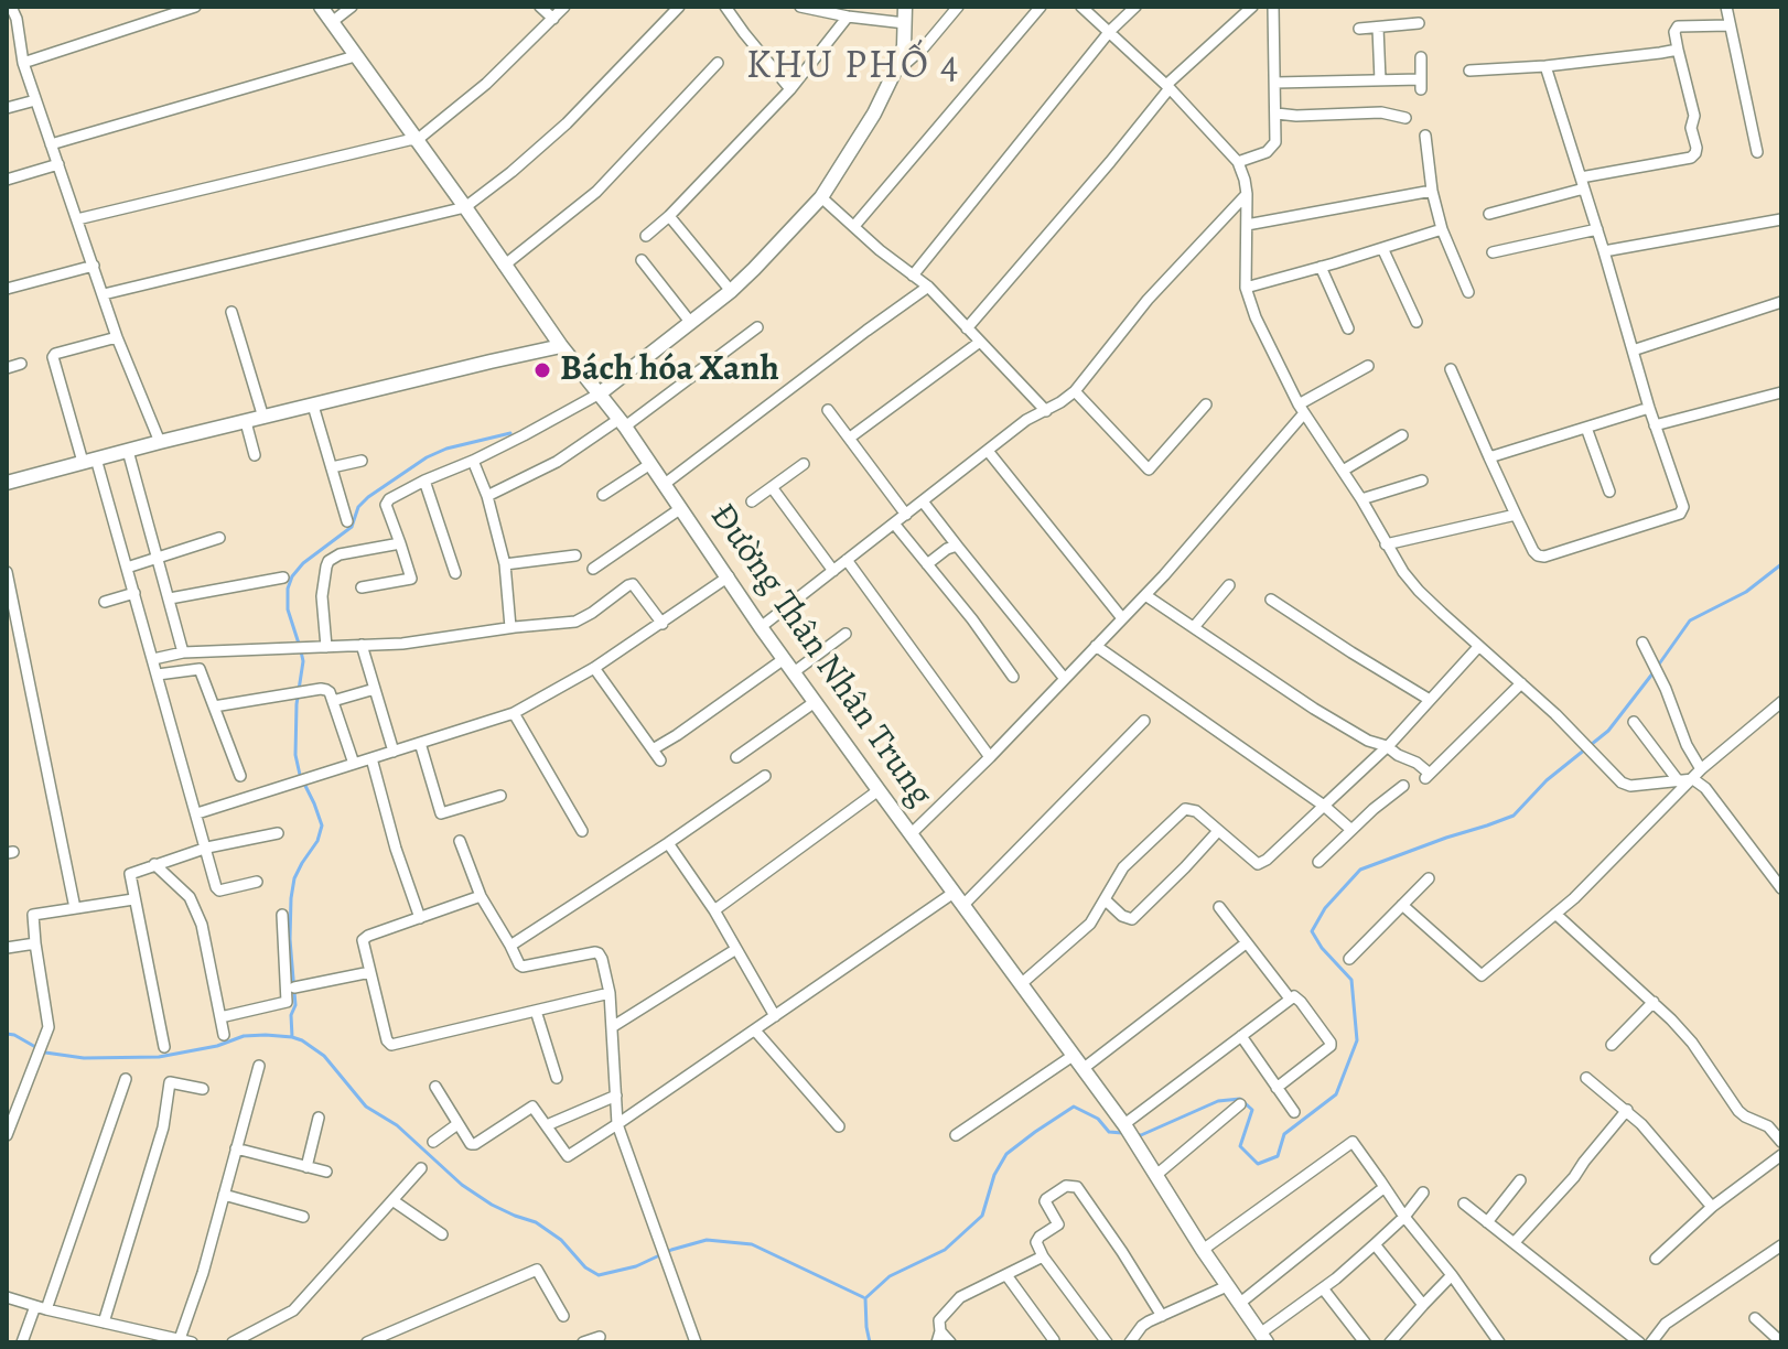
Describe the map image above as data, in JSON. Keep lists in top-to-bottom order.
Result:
{
  "streets": {
    "street": ["Đường Thân Nhân Trung"]
  },
  "districts": ["KHU PHỐ 4"],
  "places": ["Bách hóa Xanh"]
}
